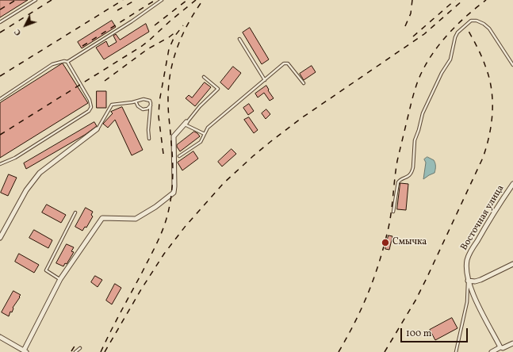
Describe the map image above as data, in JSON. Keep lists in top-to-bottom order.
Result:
{
  "streets": {
    "street": ["Восточная улица"]
  },
  "places": ["Смычка"],
  "scale_bar": "100 m",
  "north": "bottom left"
}
